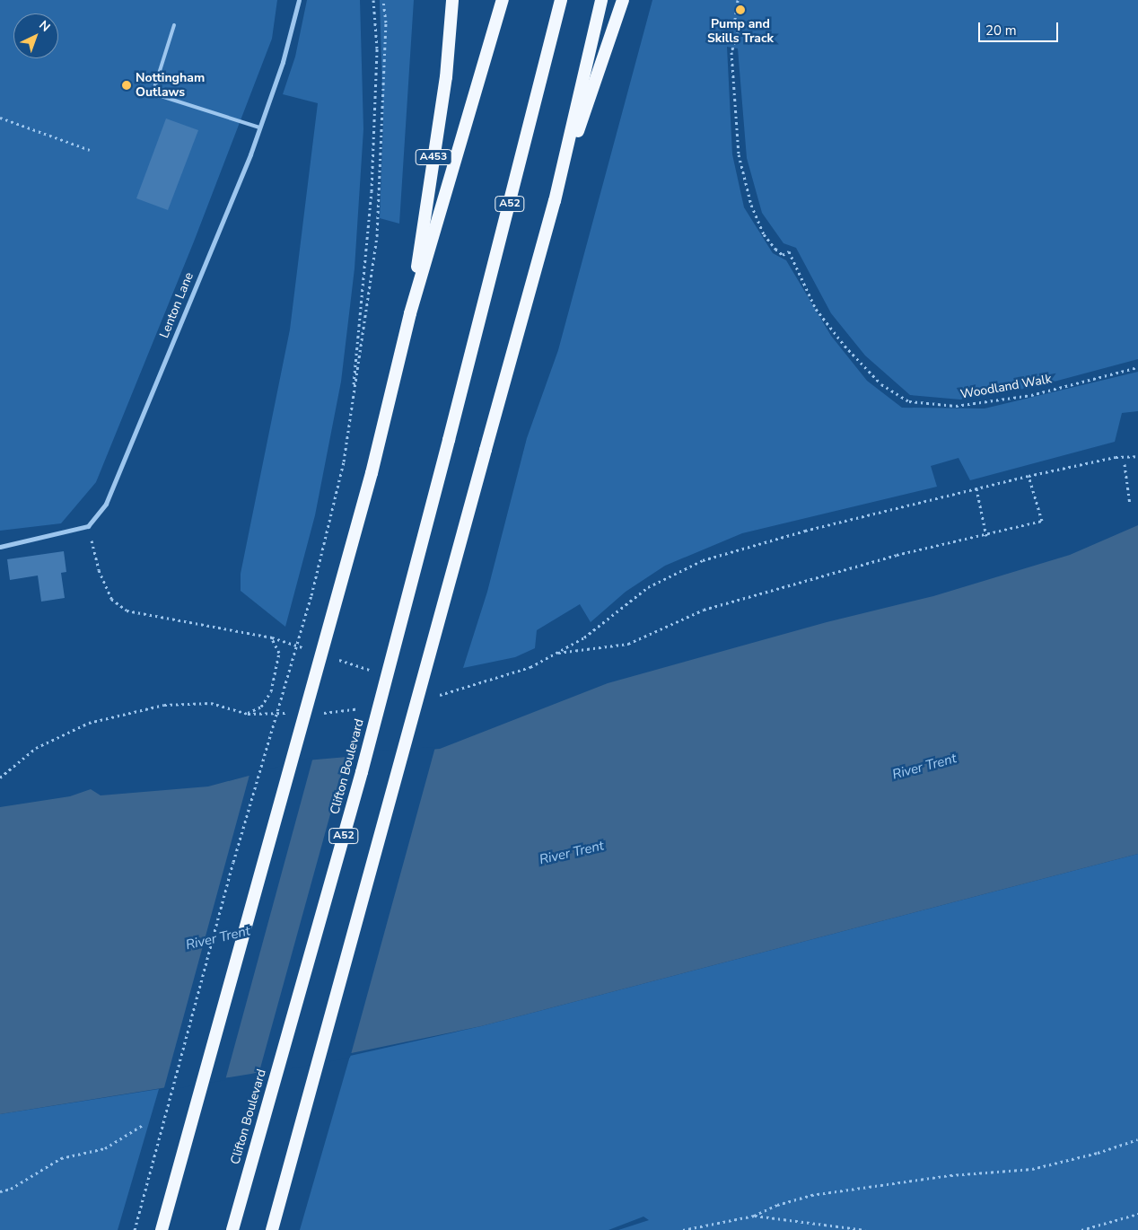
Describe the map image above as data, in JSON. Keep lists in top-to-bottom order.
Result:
{
  "streets": {
    "highway": ["A453", "A52", "Clifton Boulevard"],
    "street": ["Lenton Lane"],
    "path": ["Woodland Walk"]
  },
  "water": ["River Trent"],
  "places": ["Pump and Skills Track", "Nottingham Outlaws"],
  "scale_bar": "20 m",
  "north": "top right"
}
